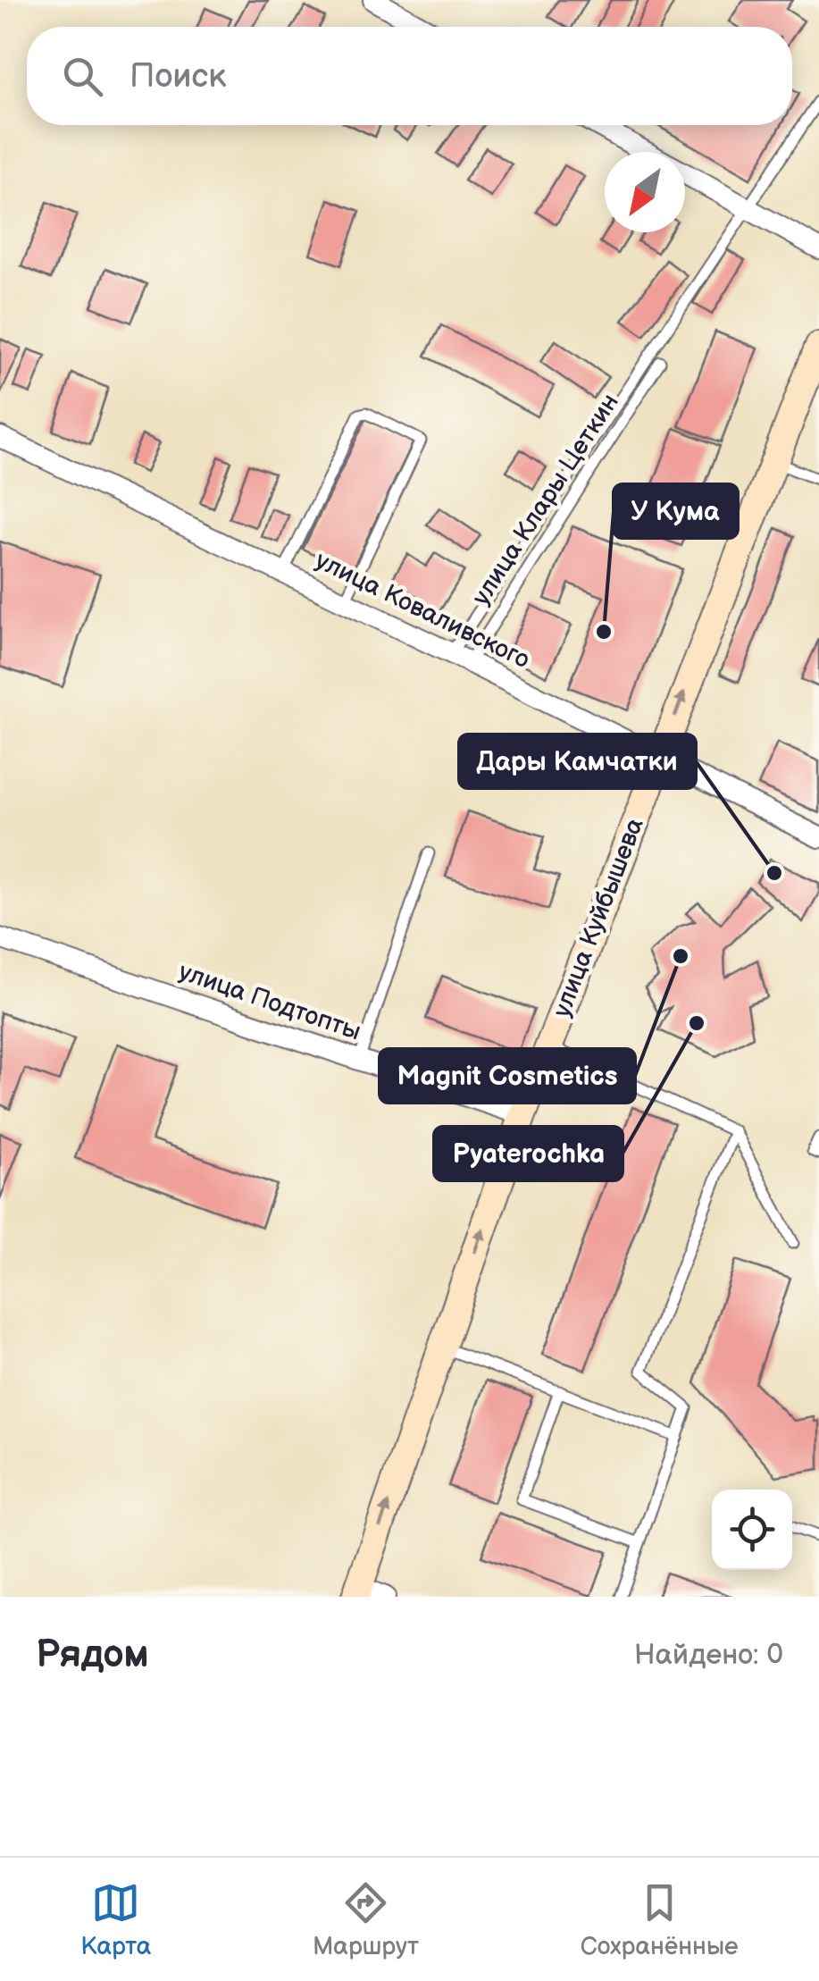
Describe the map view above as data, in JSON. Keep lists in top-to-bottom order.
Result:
{
  "streets": {
    "main road": ["улица Куйбышева"],
    "street": ["улица Коваливского", "улица Подтопты"],
    "lane": ["улица Клары Цеткин"]
  },
  "crossings": [
    ["улица Клары Цеткин", "улица Коваливского"],
    ["улица Коваливского", "улица Куйбышева"],
    ["улица Куйбышева", "улица Подтопты"]
  ],
  "one_way": ["улица Куйбышева"],
  "places": [
    "У Кума",
    "Дары Камчатки",
    "Magnit Cosmetics",
    "Pyaterochka"
  ],
  "north": "bottom left",
  "page": {
    "search": "Поиск",
    "heading": ["Рядом", "Найдено: 0"],
    "nav": ["Карта", "Маршрут", "Сохранённые"]
  }
}
